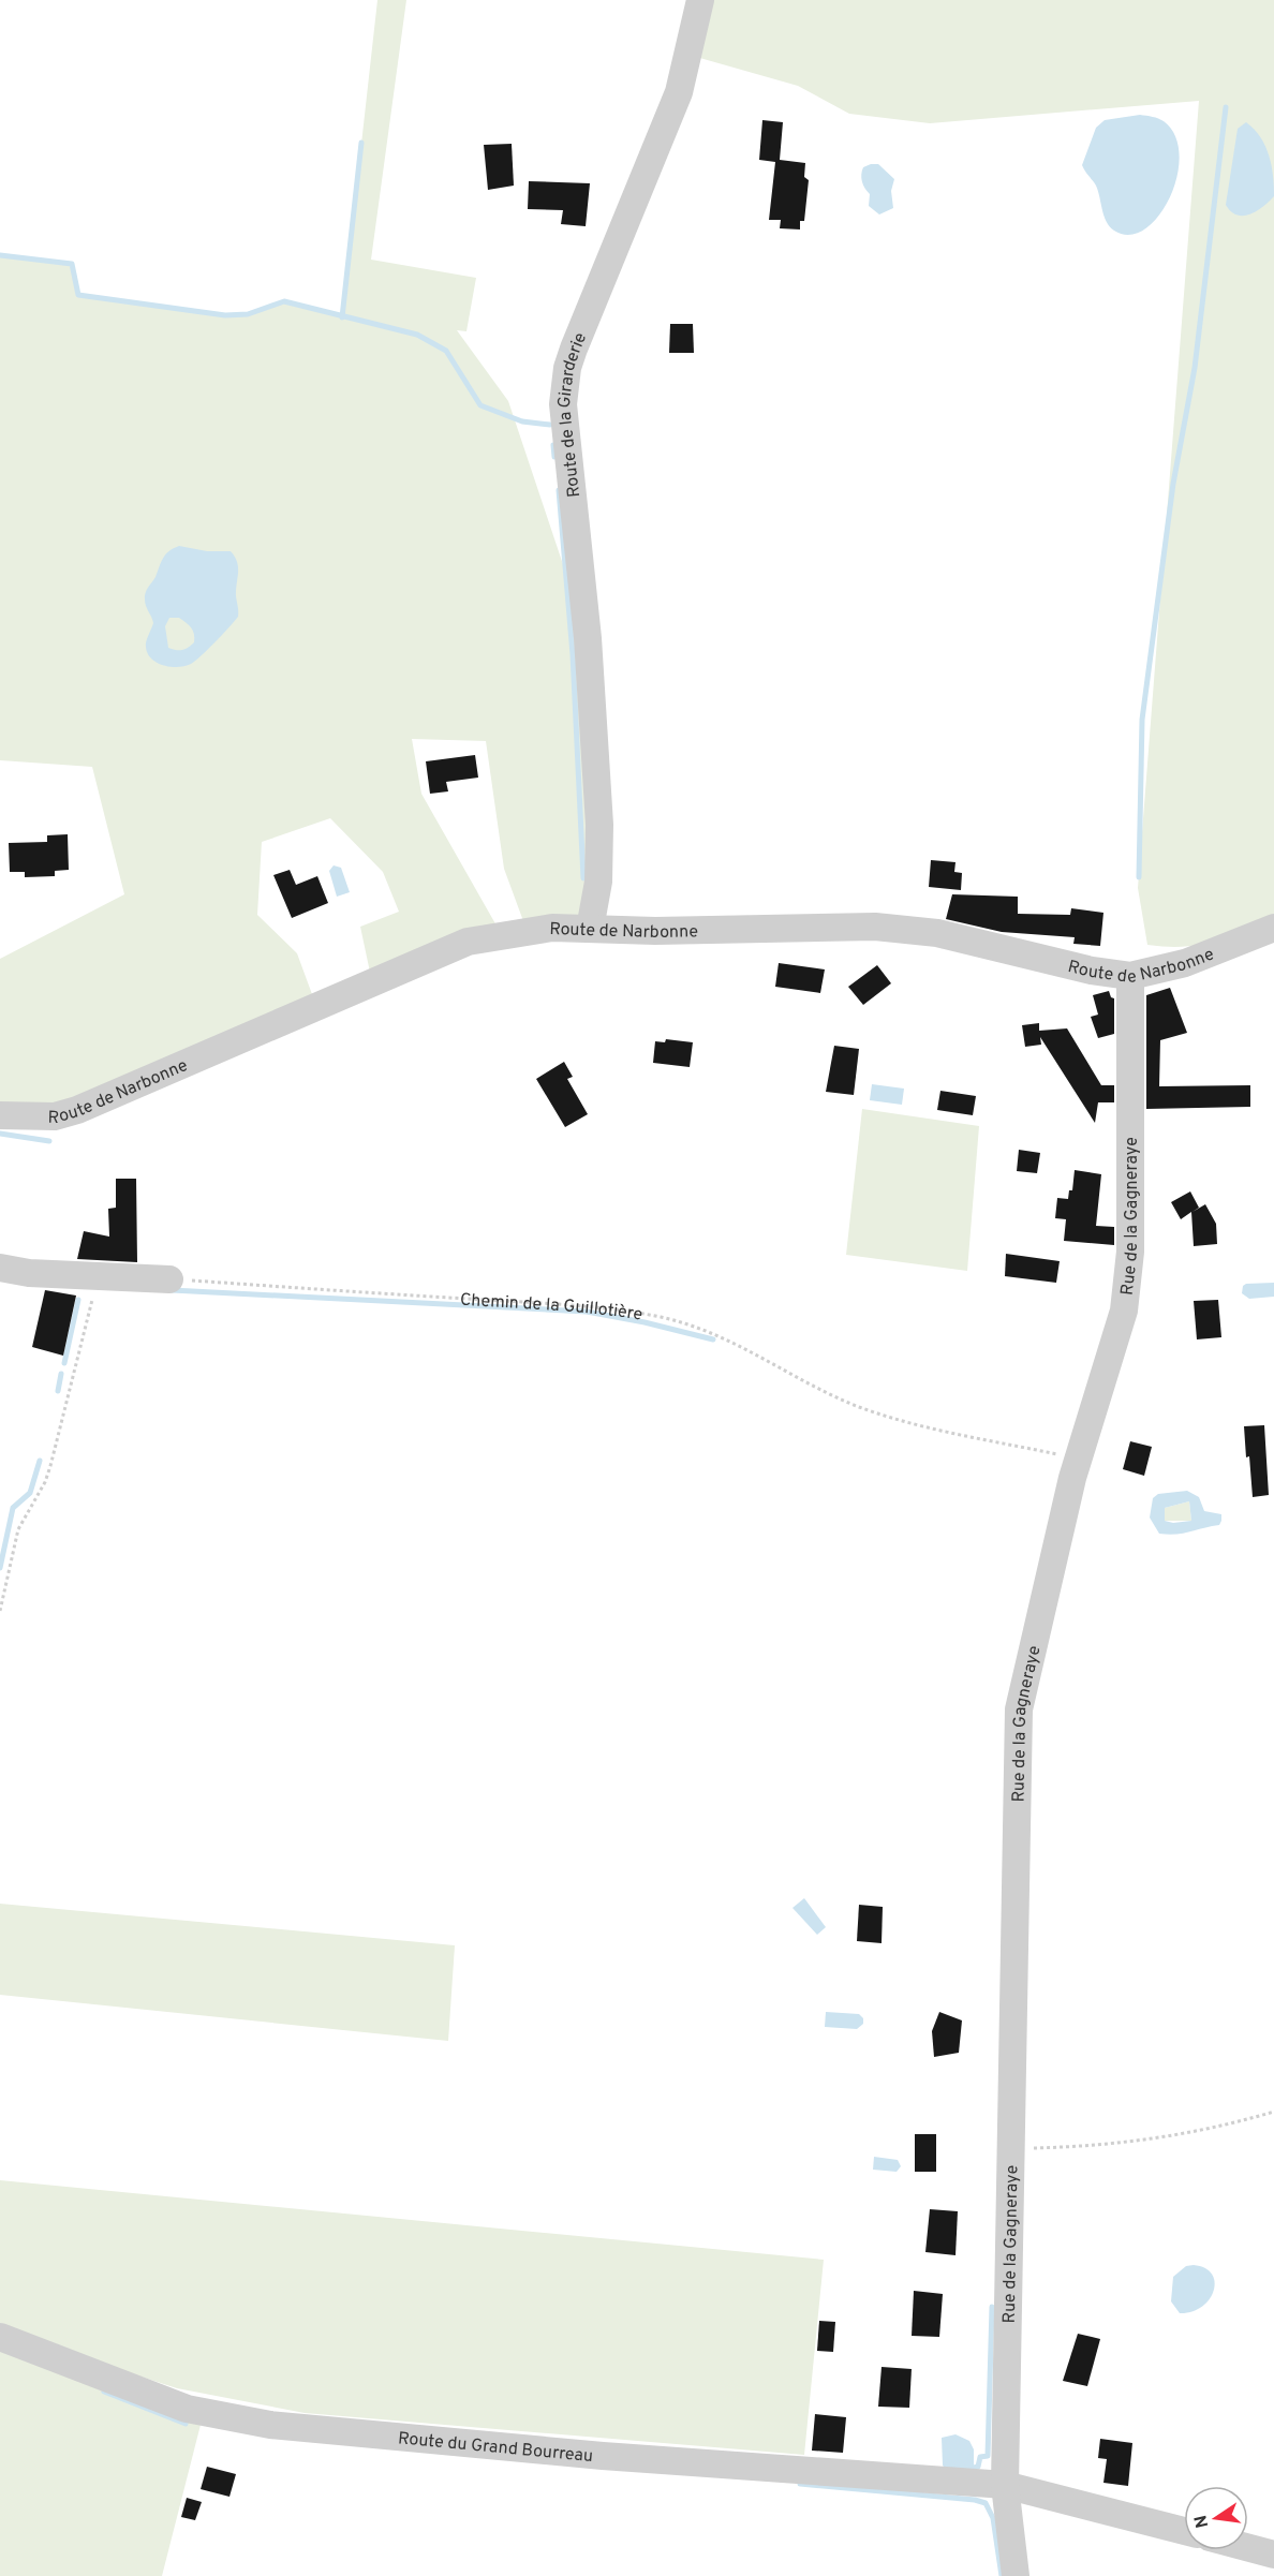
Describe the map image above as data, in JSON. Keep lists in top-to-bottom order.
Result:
{
  "streets": {
    "street": [
      "Route de la Girarderie",
      "Route de Narbonne",
      "Rue de la Gagneraye",
      "Route du Grand Bourreau"
    ],
    "path": ["Chemin de la Guillotière"]
  },
  "crossings": [
    ["Route de la Girarderie", "Route de Narbonne"],
    ["Route de Narbonne", "Rue de la Gagneraye"],
    ["Rue de la Gagneraye", "Chemin de la Guillotière"],
    ["Rue de la Gagneraye", "Route du Grand Bourreau"]
  ],
  "north": "left"
}
